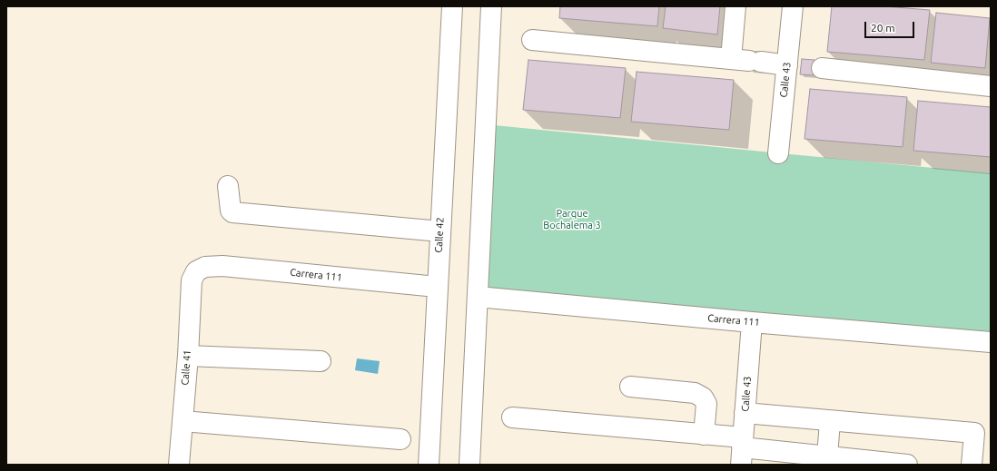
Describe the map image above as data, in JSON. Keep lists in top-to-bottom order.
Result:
{
  "streets": {
    "street": [
      "Calle 43",
      "Calle 42",
      "Carrera 111",
      "Calle 41"
    ]
  },
  "crossings": [
    ["Calle 43", "Carrera 111"],
    ["Calle 42", "Carrera 111"],
    ["Carrera 111", "Calle 41"]
  ],
  "parks": ["Parque Bochalema 3"],
  "scale_bar": "20 m"
}
